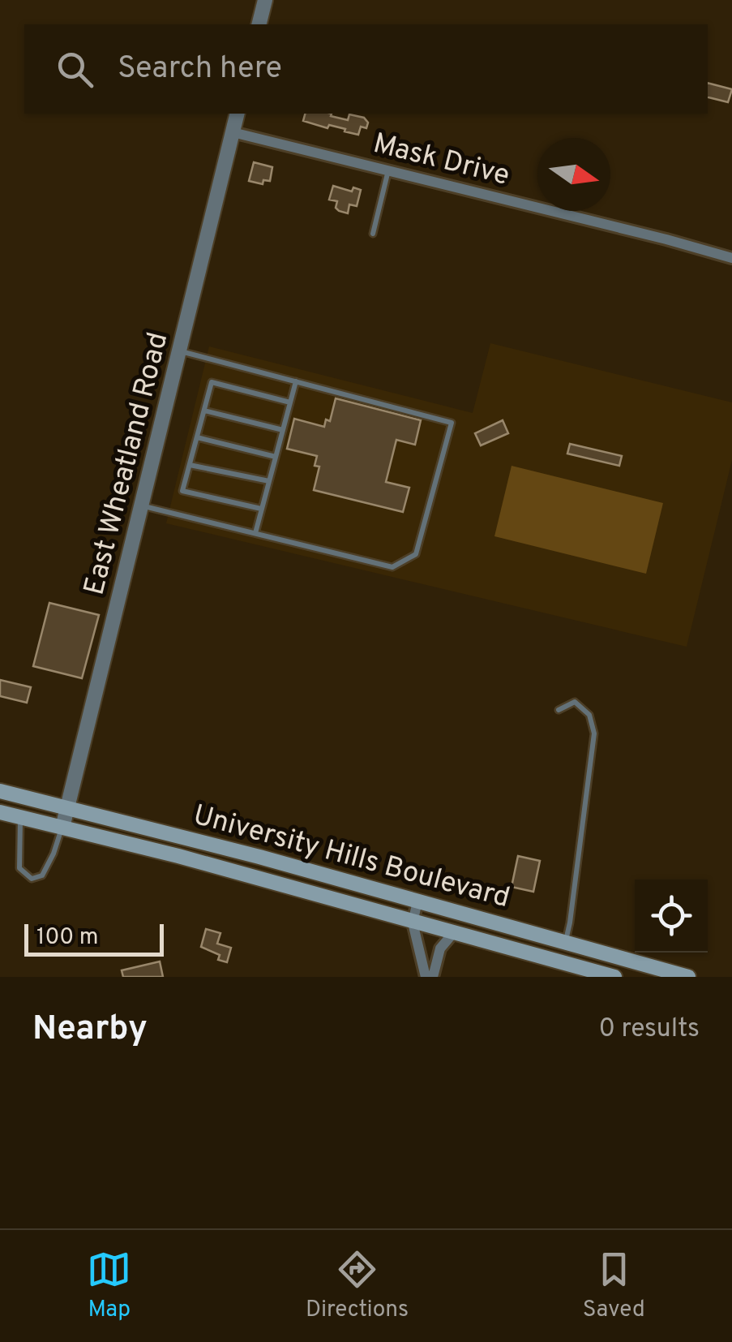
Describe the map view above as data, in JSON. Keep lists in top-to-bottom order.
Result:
{
  "streets": {
    "main road": ["University Hills Boulevard"],
    "street": ["Mask Drive", "East Wheatland Road"]
  },
  "crossings": [
    ["Mask Drive", "East Wheatland Road"],
    ["East Wheatland Road", "University Hills Boulevard"]
  ],
  "scale_bar": "100 m",
  "north": "right",
  "page": {
    "search": "Search here",
    "scale": "100 m",
    "heading": ["Nearby", "0 results"],
    "nav": ["Map", "Directions", "Saved"]
  }
}
